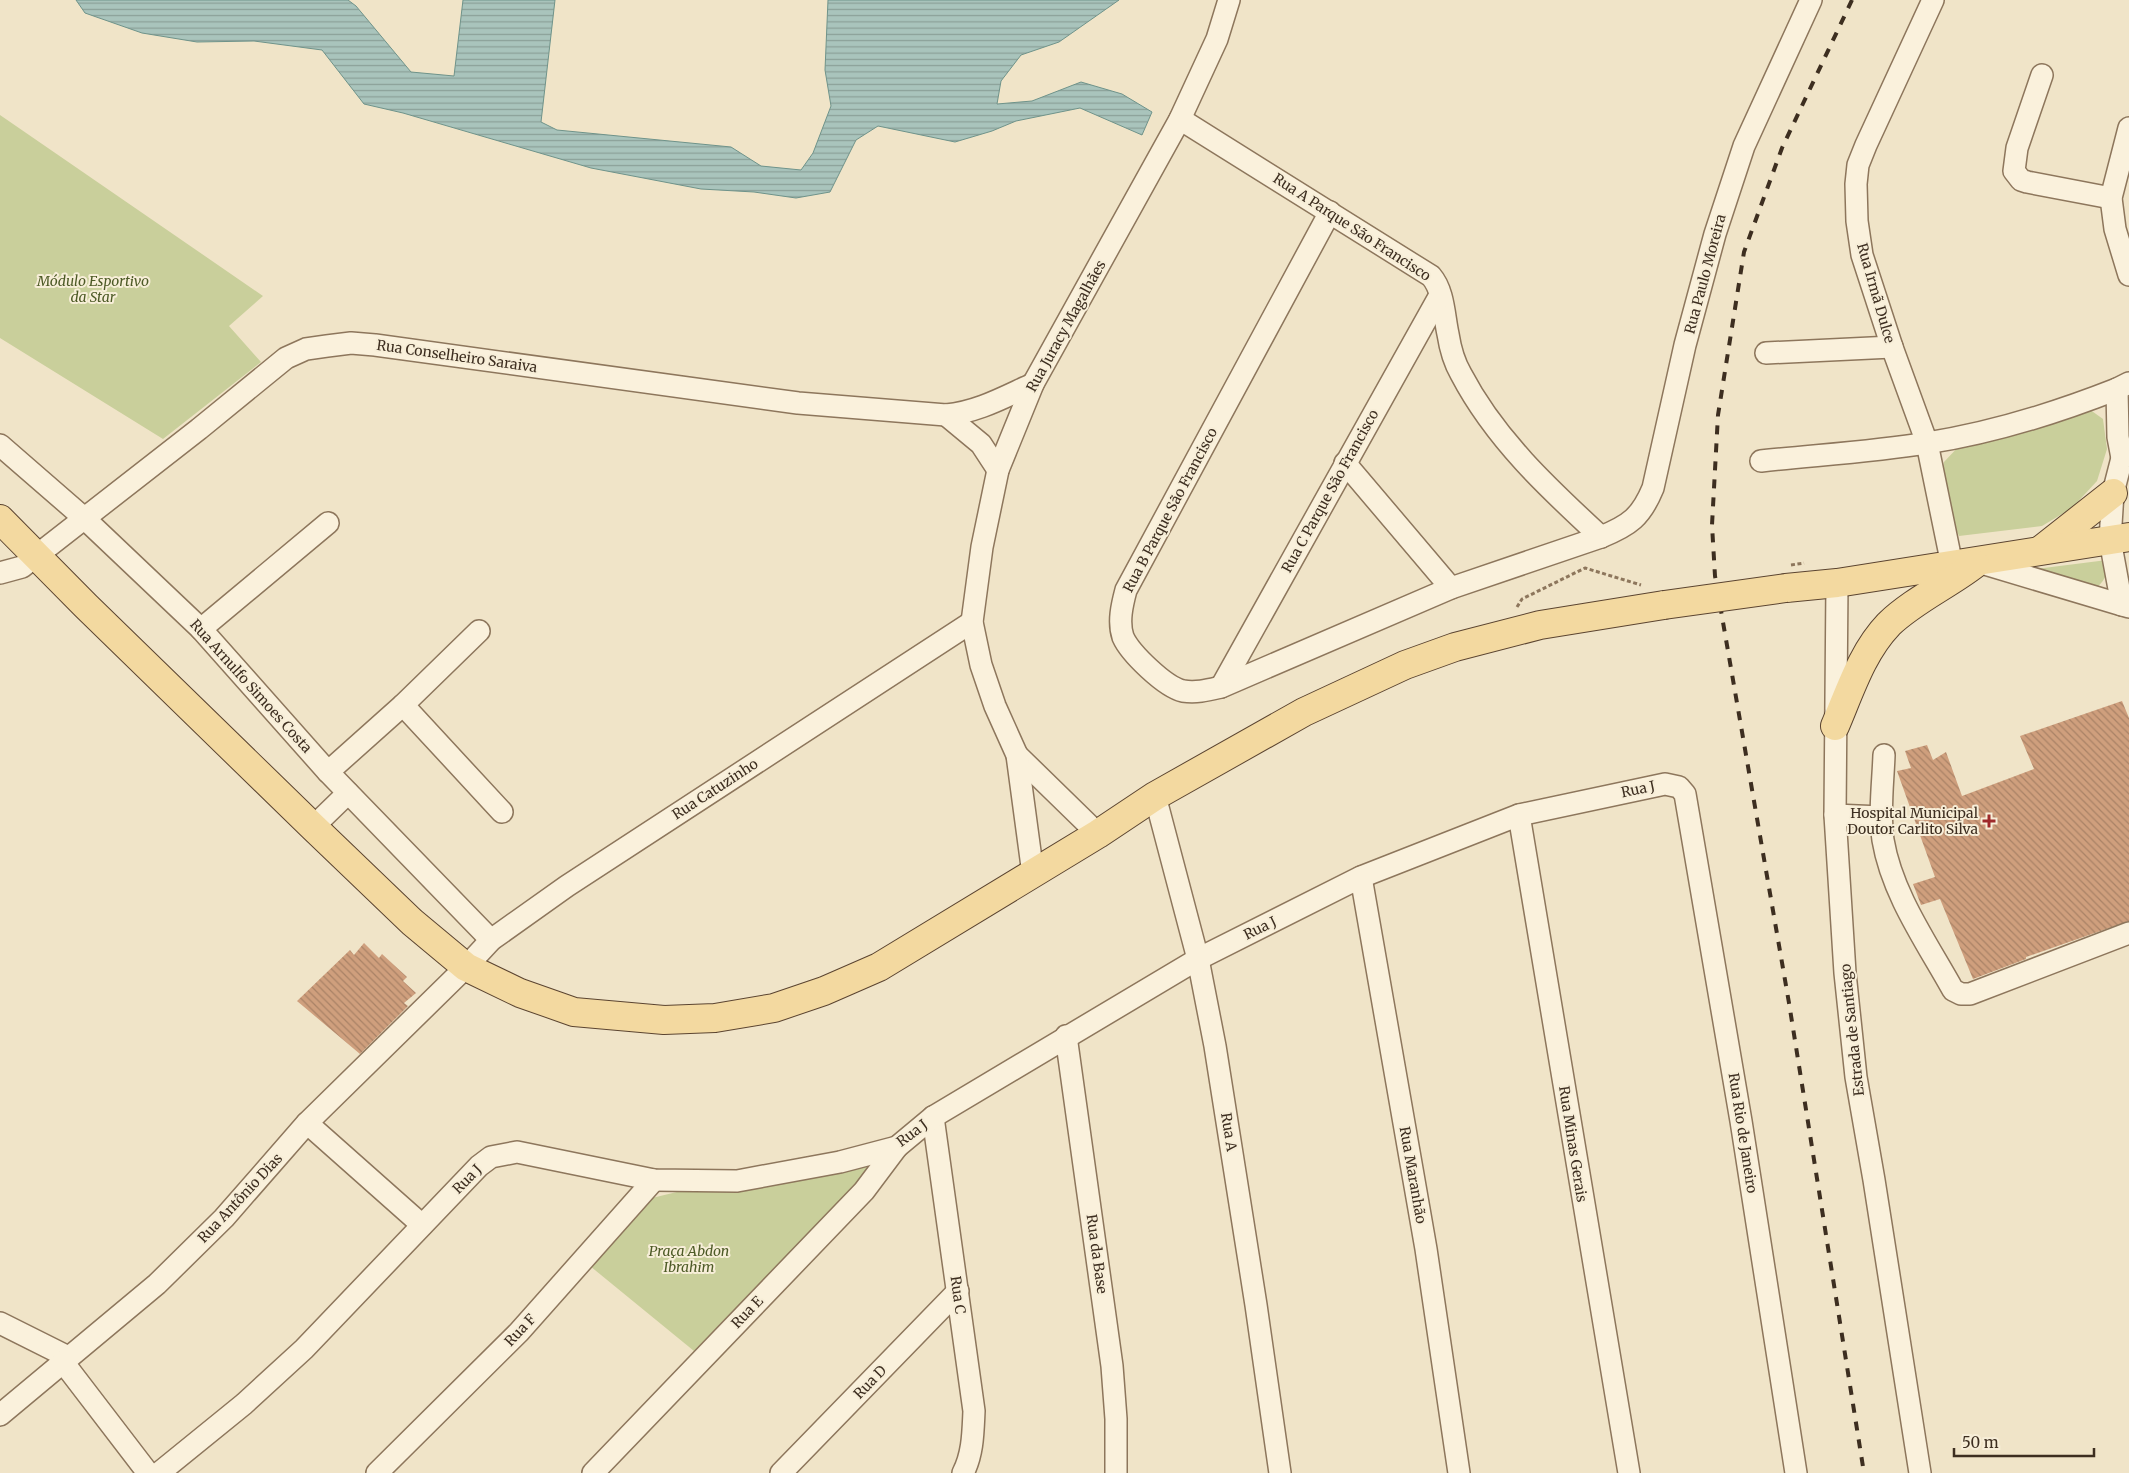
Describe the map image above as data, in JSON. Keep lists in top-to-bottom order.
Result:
{
  "streets": {
    "street": [
      "Rua A Parque São Francisco",
      "Rua Paulo Moreira",
      "Rua Irmã Dulce",
      "Rua Juracy Magalhães",
      "Rua Conselheiro Saraiva",
      "Rua C Parque São Francisco",
      "Rua B Parque São Francisco",
      "Rua Arnulfo Simoes Costa",
      "Rua Catuzinho",
      "Rua J",
      "Estrada de Santiago",
      "Rua A",
      "Rua Rio de Janeiro",
      "Rua Minas Gerais",
      "Rua Maranhão",
      "Rua Antônio Dias",
      "Rua da Base",
      "Rua C",
      "Rua E",
      "Rua F",
      "Rua D"
    ]
  },
  "crossings": [
    ["Rua A Parque São Francisco", "Rua Paulo Moreira"],
    ["Rua A Parque São Francisco", "Rua Juracy Magalhães"],
    ["Rua A Parque São Francisco", "Rua C Parque São Francisco"],
    ["Rua A Parque São Francisco", "Rua B Parque São Francisco"],
    ["Rua Paulo Moreira", "Rua B Parque São Francisco"],
    ["Rua Juracy Magalhães", "Rua Conselheiro Saraiva"],
    ["Rua Juracy Magalhães", "Rua Catuzinho"],
    ["Rua Conselheiro Saraiva", "Rua Arnulfo Simoes Costa"],
    ["Rua C Parque São Francisco", "Rua B Parque São Francisco"],
    ["Rua Arnulfo Simoes Costa", "Rua Catuzinho"],
    ["Rua Catuzinho", "Rua Antônio Dias"],
    ["Rua J", "Rua A"],
    ["Rua J", "Rua Rio de Janeiro"],
    ["Rua J", "Rua Minas Gerais"],
    ["Rua J", "Rua Maranhão"],
    ["Rua J", "Rua da Base"],
    ["Rua J", "Rua C"],
    ["Rua J", "Rua E"],
    ["Rua J", "Rua F"],
    ["Rua C", "Rua D"]
  ],
  "parks": ["Módulo Esportivo da Star", "Praça Abdon Ibrahim"],
  "places": {
    "health": ["Hospital Municipal Doutor Carlito Silva"]
  },
  "scale_bar": "50 m"
}
